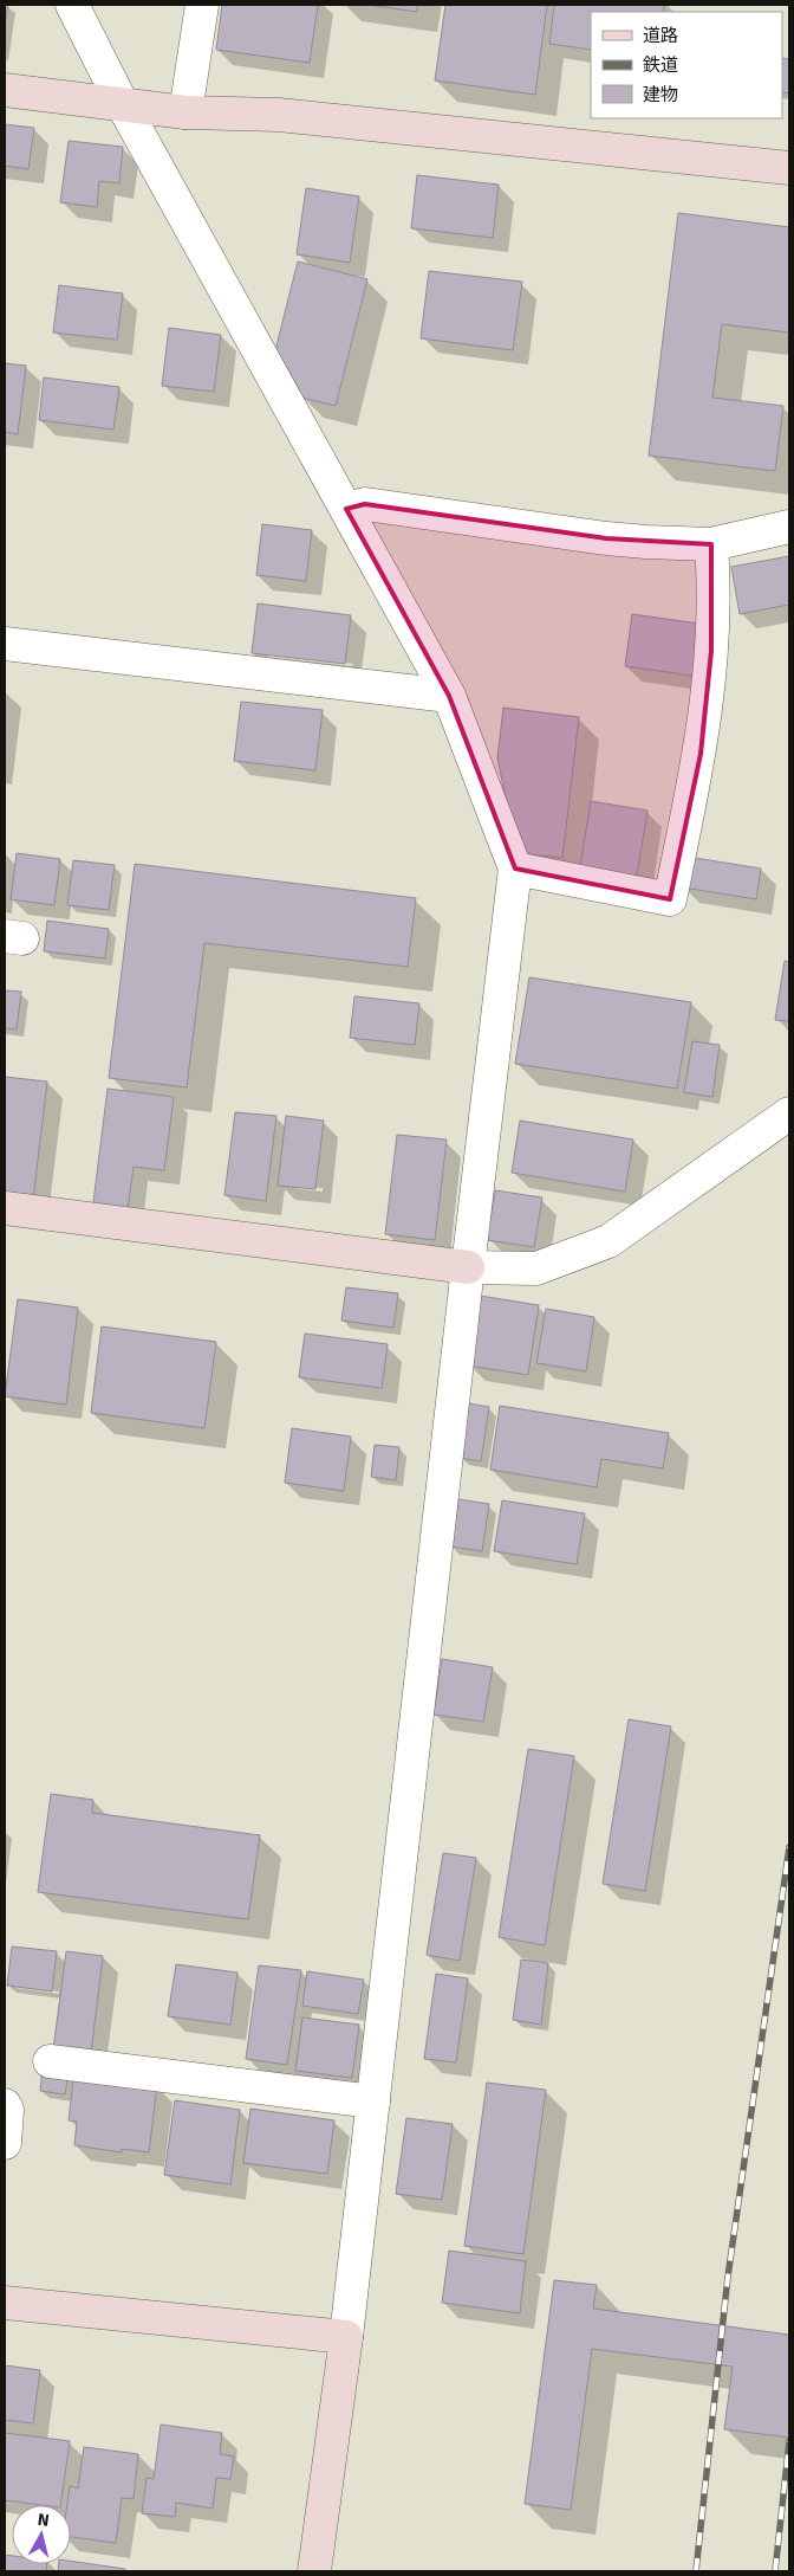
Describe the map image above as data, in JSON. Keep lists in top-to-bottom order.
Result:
{
  "legend": ["道路", "鉄道", "建物"],
  "north": "top"
}
